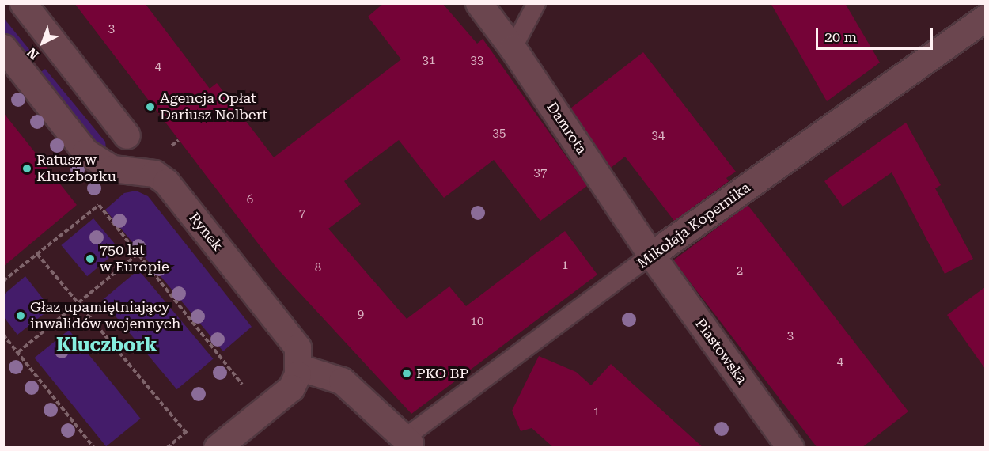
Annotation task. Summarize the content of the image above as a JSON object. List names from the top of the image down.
{
  "streets": {
    "street": [
      "Damrota",
      "Mikołaja Kopernika",
      "Rynek",
      "Piastowska"
    ]
  },
  "crossings": [
    ["Damrota", "Mikołaja Kopernika"],
    ["Damrota", "Piastowska"],
    ["Mikołaja Kopernika", "Piastowska"]
  ],
  "districts": ["Kluczbork"],
  "places": [
    "Agencja Opłat Dariusz Nolbert",
    "Ratusz w Kluczborku",
    "750 lat w Europie",
    "Głaz upamiętniający inwalidów wojennych",
    "PKO BP"
  ],
  "house_numbers": [
    "3",
    "31",
    "33",
    "4",
    "35",
    "34",
    "37",
    "6",
    "7",
    "1",
    "8",
    "2",
    "9",
    "10",
    "3",
    "4",
    "1"
  ],
  "scale_bar": "20 m",
  "north": "bottom left"
}
